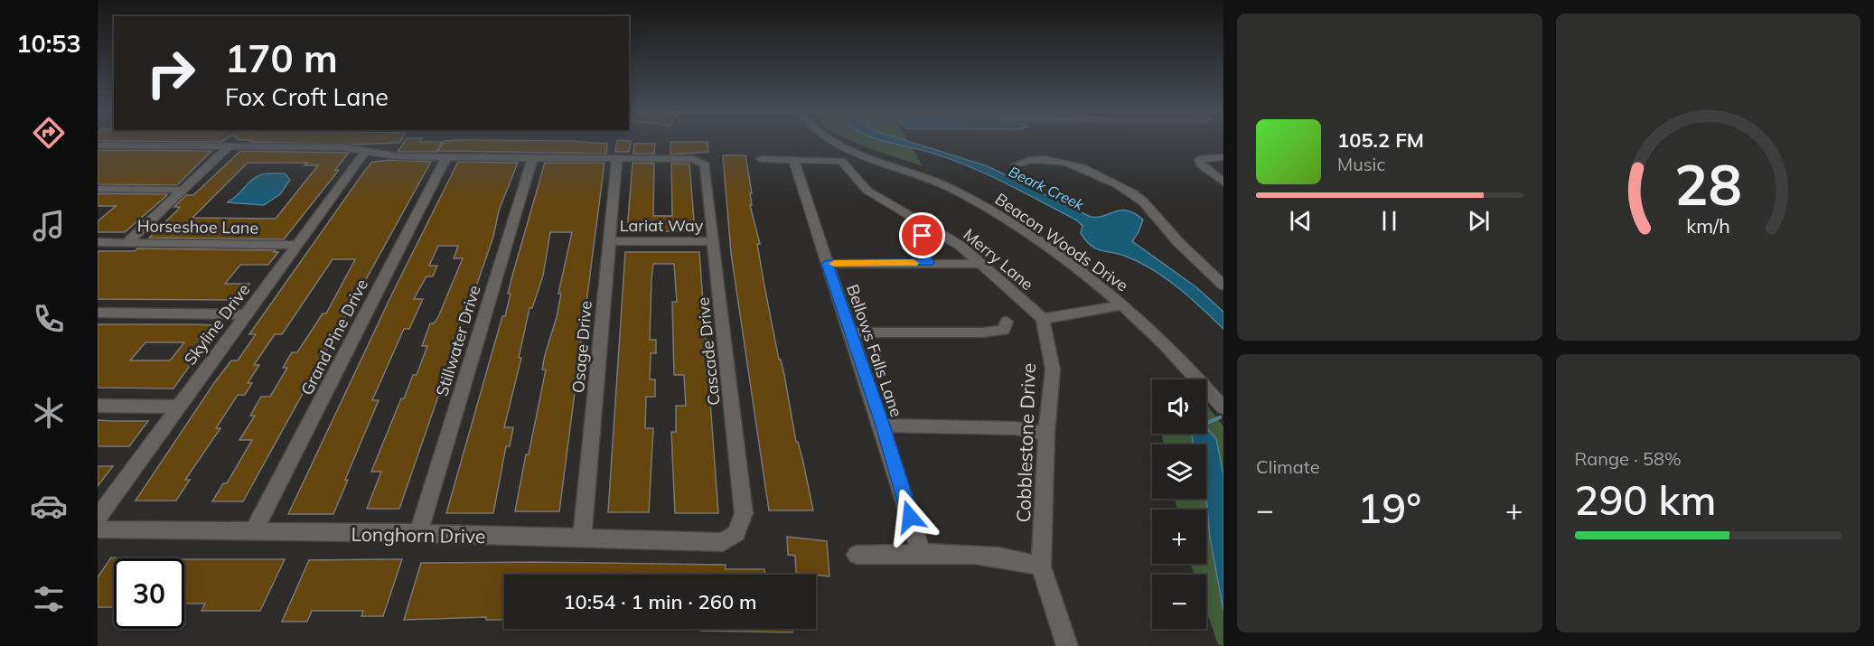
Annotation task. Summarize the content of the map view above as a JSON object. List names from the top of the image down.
{
  "streets": {
    "street": [
      "Lariat Way",
      "Horseshoe Lane",
      "Beacon Woods Drive",
      "Merry Lane",
      "Skyline Drive",
      "Grand Pine Drive",
      "Stillwater Drive",
      "Osage Drive",
      "Bellows Falls Lane",
      "Cascade Drive",
      "Cobblestone Drive",
      "Longhorn Drive"
    ]
  },
  "crossings": [
    ["Lariat Way", "Osage Drive"],
    ["Lariat Way", "Cascade Drive"],
    ["Horseshoe Lane", "Skyline Drive"],
    ["Merry Lane", "Bellows Falls Lane"],
    ["Merry Lane", "Cobblestone Drive"],
    ["Grand Pine Drive", "Longhorn Drive"],
    ["Stillwater Drive", "Longhorn Drive"],
    ["Osage Drive", "Cascade Drive"],
    ["Osage Drive", "Longhorn Drive"],
    ["Cascade Drive", "Longhorn Drive"]
  ],
  "water": ["Beark Creek"],
  "page": {
    "tabs": "10:53",
    "turn": ["170 m", "Fox Croft Lane"],
    "song": ["105.2 FM", "Music"],
    "tile": [
      "Climate",
      ["Range · 58%", "290 km"]
    ],
    "map_buttons": ["+", "−"],
    "heat": ["−", "19°", "+"],
    "limit": "30",
    "trip": "10:54 · 1 min · 260 m",
    "gauge": ["28", "km/h"]
  }
}
